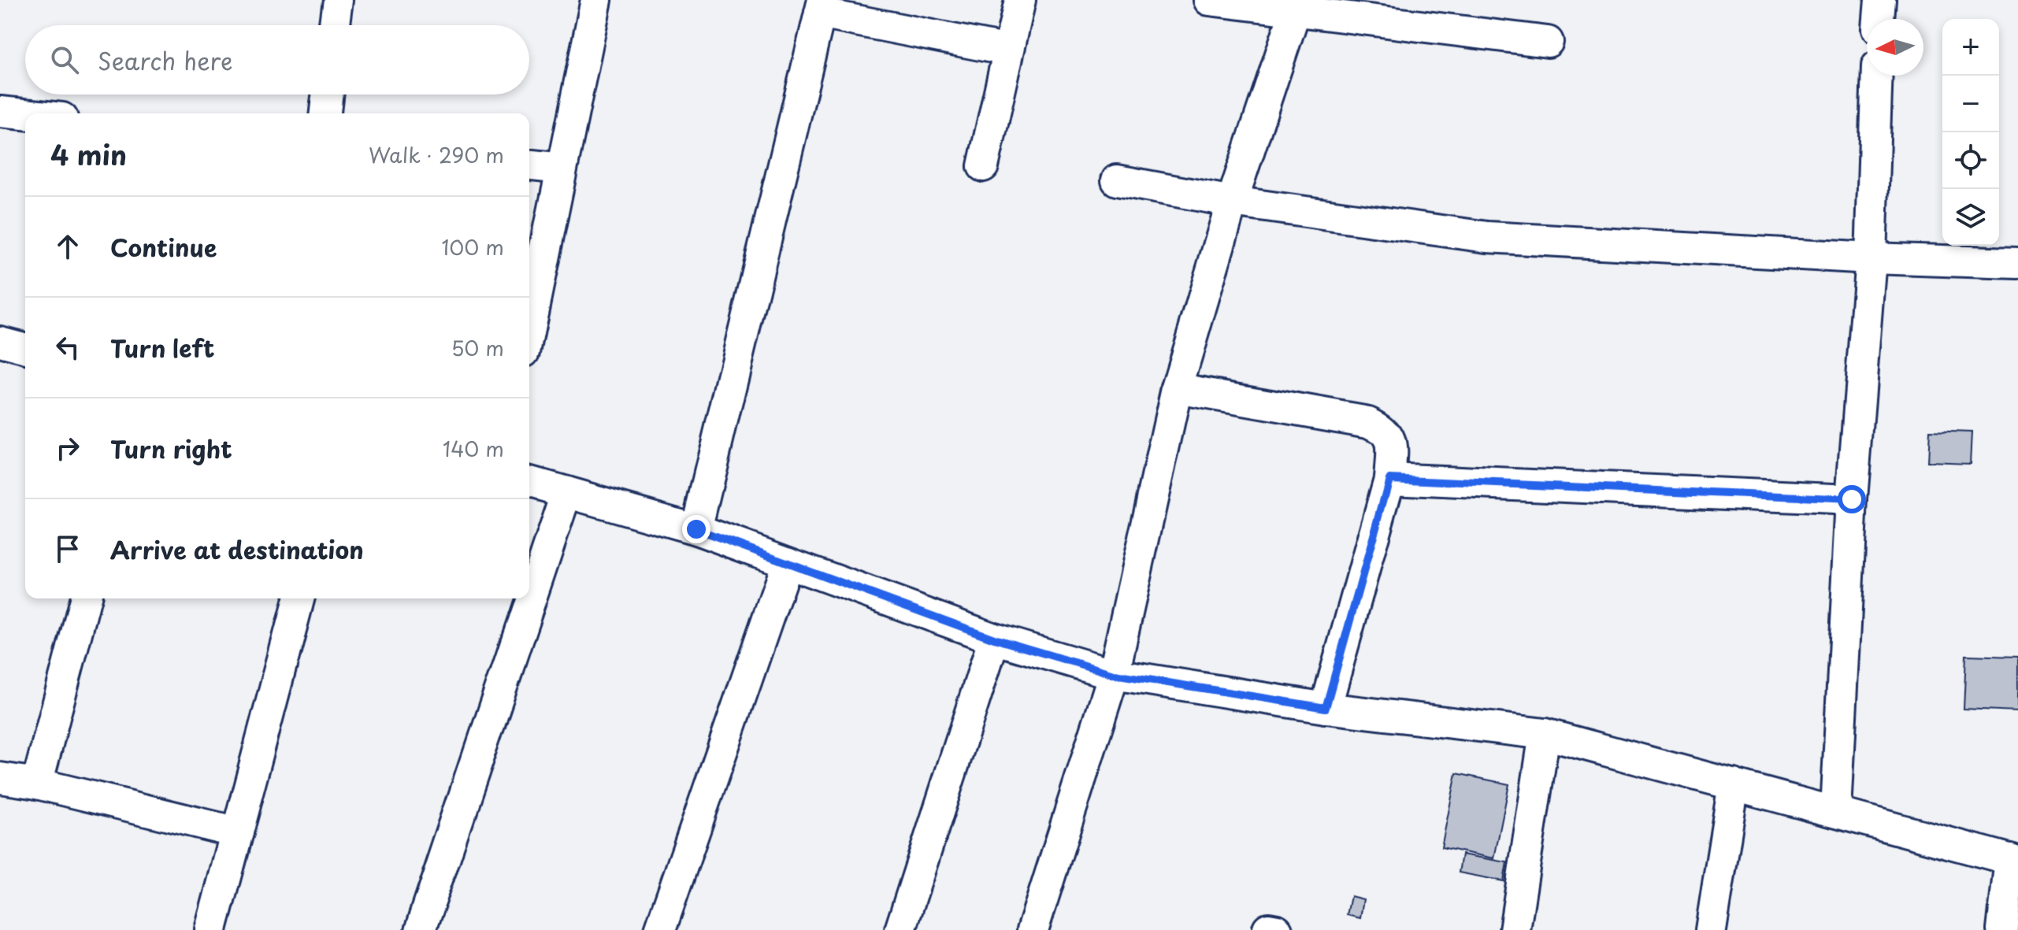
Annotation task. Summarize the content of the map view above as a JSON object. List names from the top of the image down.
{
  "north": "left",
  "page": {
    "map_buttons": ["+", "−"],
    "search": "Search here",
    "heading": ["4 min", "Walk · 290 m"],
    "list": [
      ["Continue", "100 m"],
      ["Turn left", "50 m"],
      ["Turn right", "140 m"],
      "Arrive at destination"
    ]
  }
}
